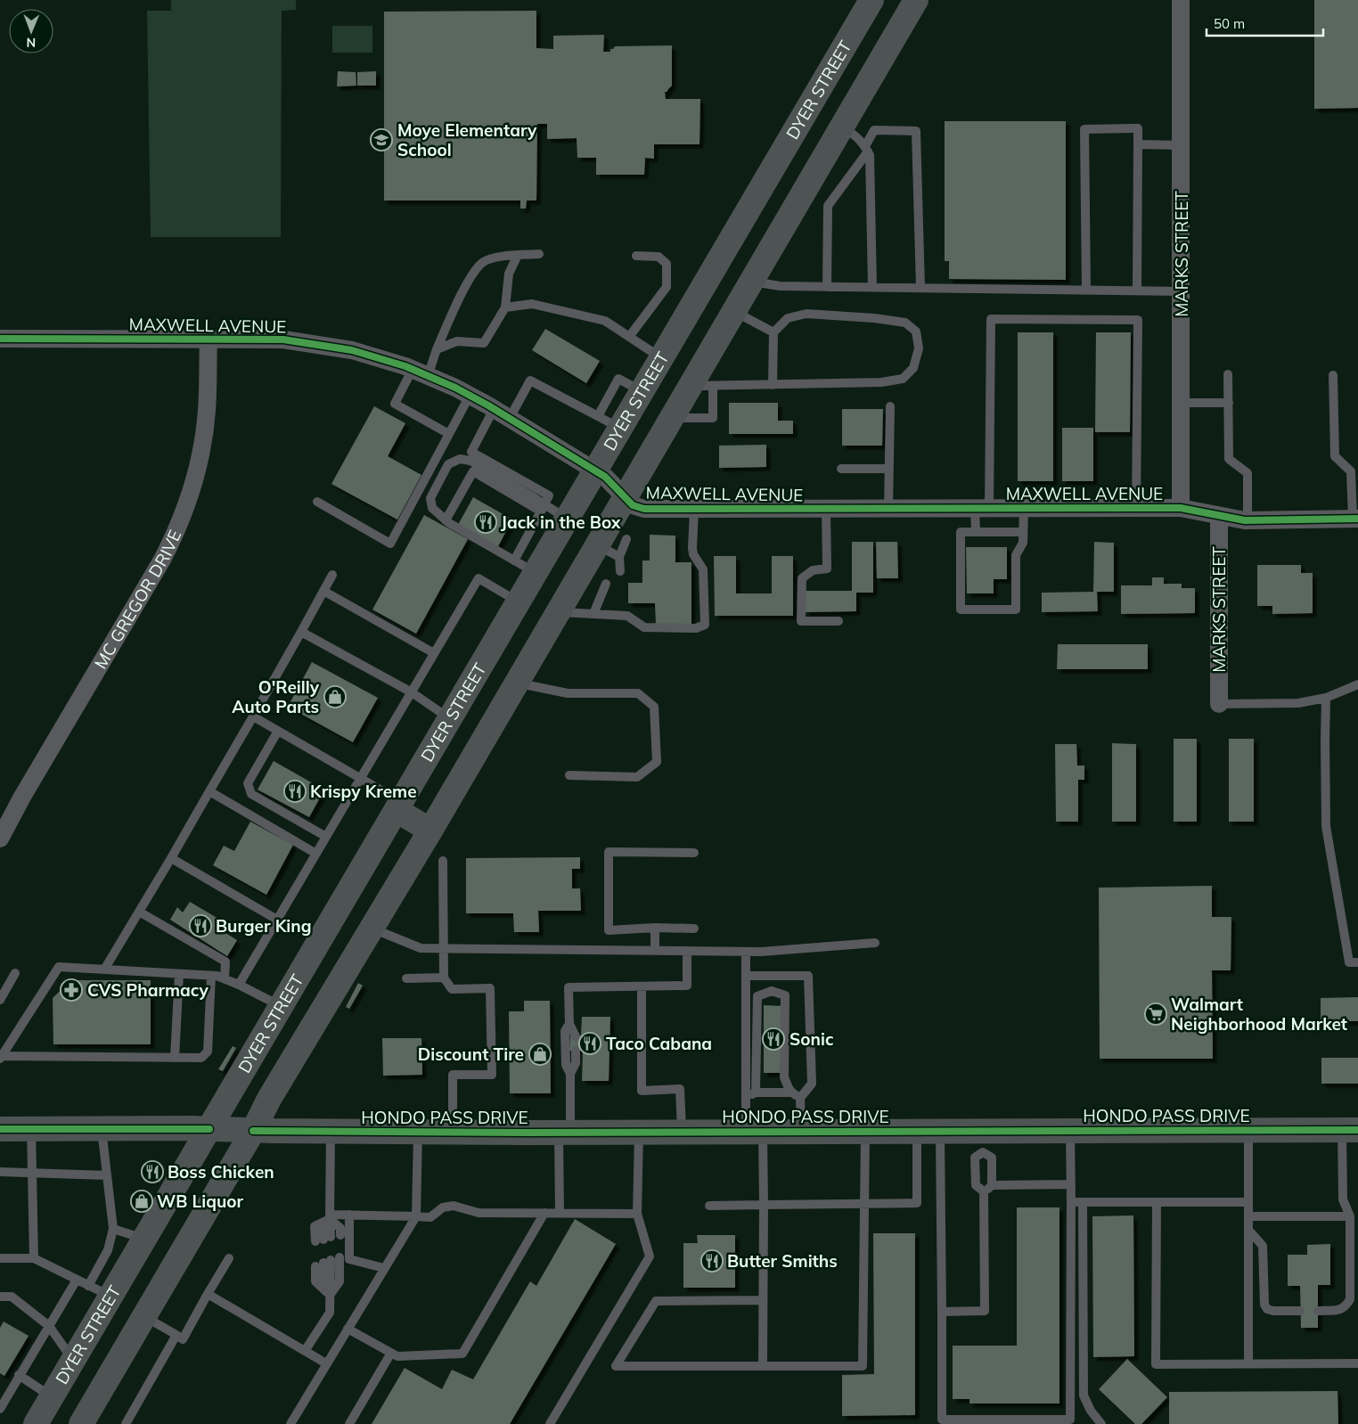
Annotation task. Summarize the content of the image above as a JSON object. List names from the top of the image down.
{
  "streets": {
    "main road": ["DYER STREET", "HONDO PASS DRIVE"],
    "street": ["MARKS STREET", "MAXWELL AVENUE", "MC GREGOR DRIVE"]
  },
  "crossings": [
    ["DYER STREET", "MAXWELL AVENUE"],
    ["DYER STREET", "HONDO PASS DRIVE"],
    ["MARKS STREET", "MAXWELL AVENUE"],
    ["MAXWELL AVENUE", "MC GREGOR DRIVE"]
  ],
  "places": {
    "school or university": ["Moye Elementary School"],
    "restaurant": [
      "Jack in the Box",
      "Krispy Kreme",
      "Burger King",
      "Sonic",
      "Taco Cabana",
      "Boss Chicken",
      "Butter Smiths"
    ],
    "shop": ["O'Reilly Auto Parts", "Discount Tire", "WB Liquor"],
    "pharmacy": ["CVS Pharmacy"],
    "supermarket": ["Walmart Neighborhood Market"]
  },
  "scale_bar": "50 m",
  "north": "bottom"
}
